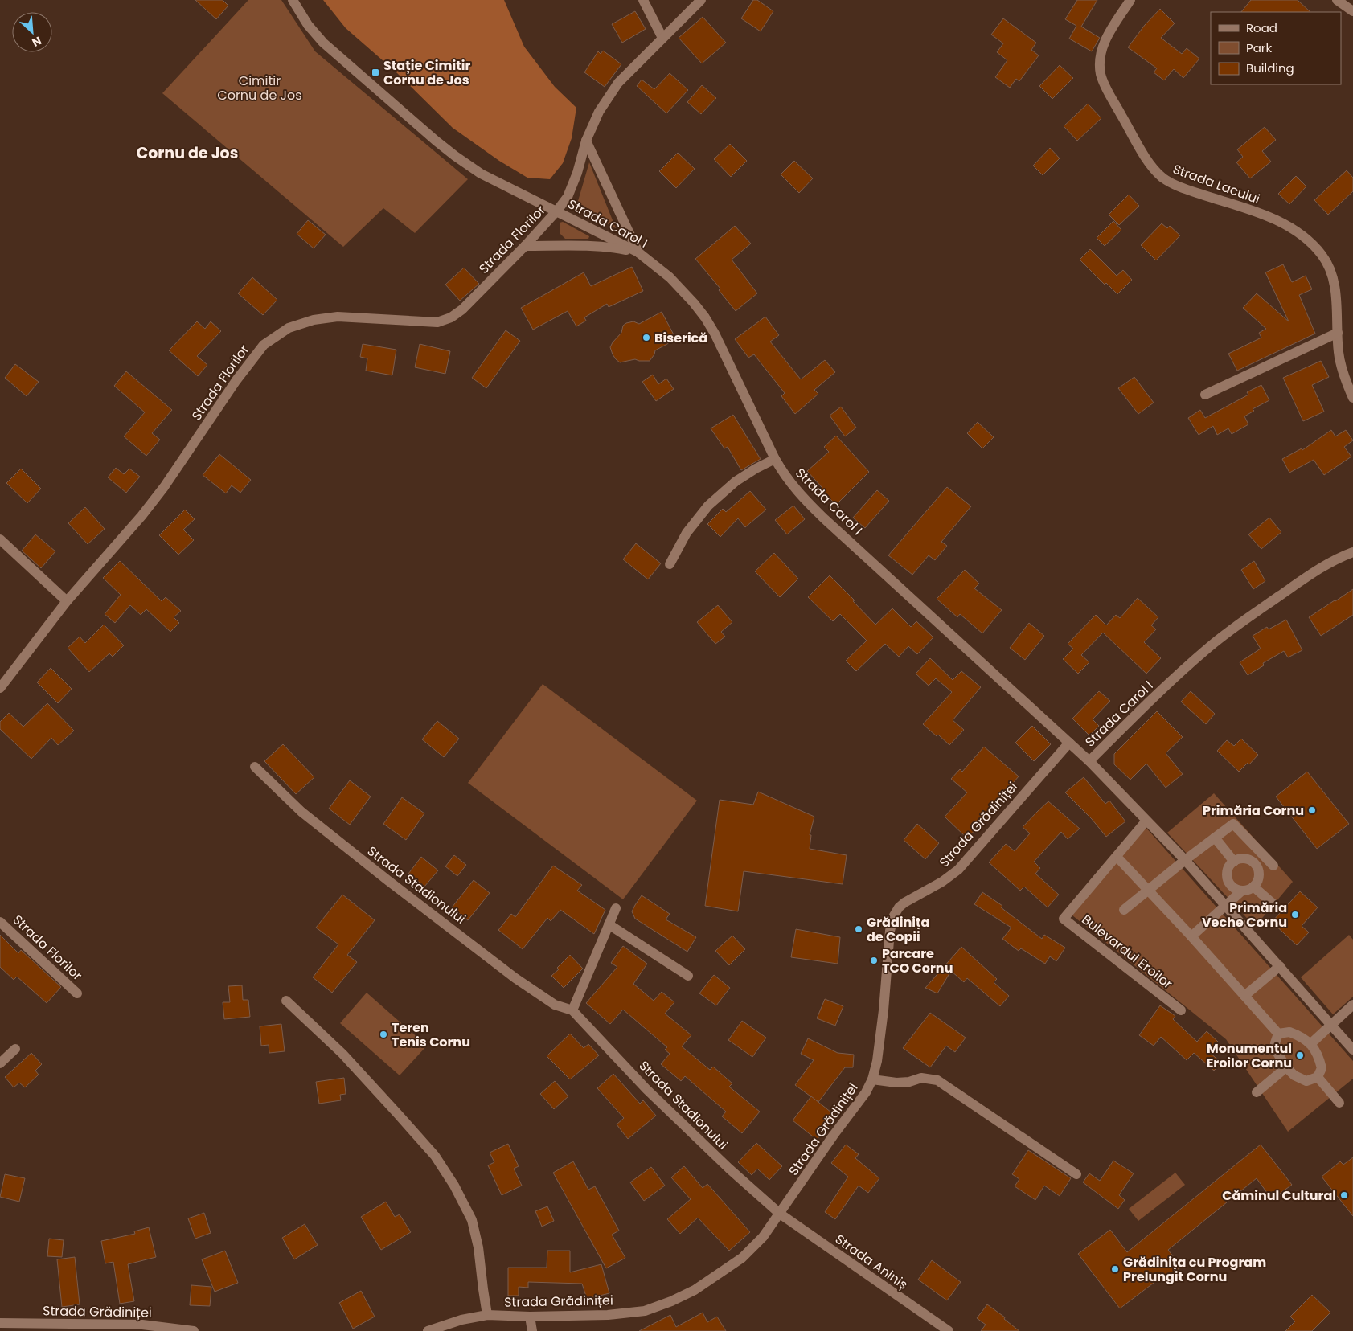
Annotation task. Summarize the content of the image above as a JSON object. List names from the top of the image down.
{
  "streets": {
    "street": [
      "Strada Lacului",
      "Strada Carol I",
      "Strada Florilor",
      "Strada Grădiniței",
      "Strada Stadionului",
      "Bulevardul Eroilor",
      "Strada Aniniș"
    ]
  },
  "crossings": [
    ["Strada Carol I", "Strada Florilor"],
    ["Strada Carol I", "Strada Grădiniței"],
    ["Strada Grădiniței", "Strada Stadionului"],
    ["Strada Grădiniței", "Strada Aniniș"],
    ["Strada Stadionului", "Strada Aniniș"]
  ],
  "districts": ["Cornu de Jos"],
  "parks": ["Cimitir Cornu de Jos"],
  "places": {
    "transit": ["Stație Cimitir Cornu de Jos"],
    "other": [
      "Biserică",
      "Primăria Cornu",
      "Primăria Veche Cornu",
      "Grădinița de Copii",
      "Parcare TCO Cornu",
      "Teren Tenis Cornu",
      "Monumentul Eroilor Cornu",
      "Căminul Cultural",
      "Grădinița cu Program Prelungit Cornu"
    ]
  },
  "legend": ["Road", "Park", "Building"],
  "north": "bottom right"
}
